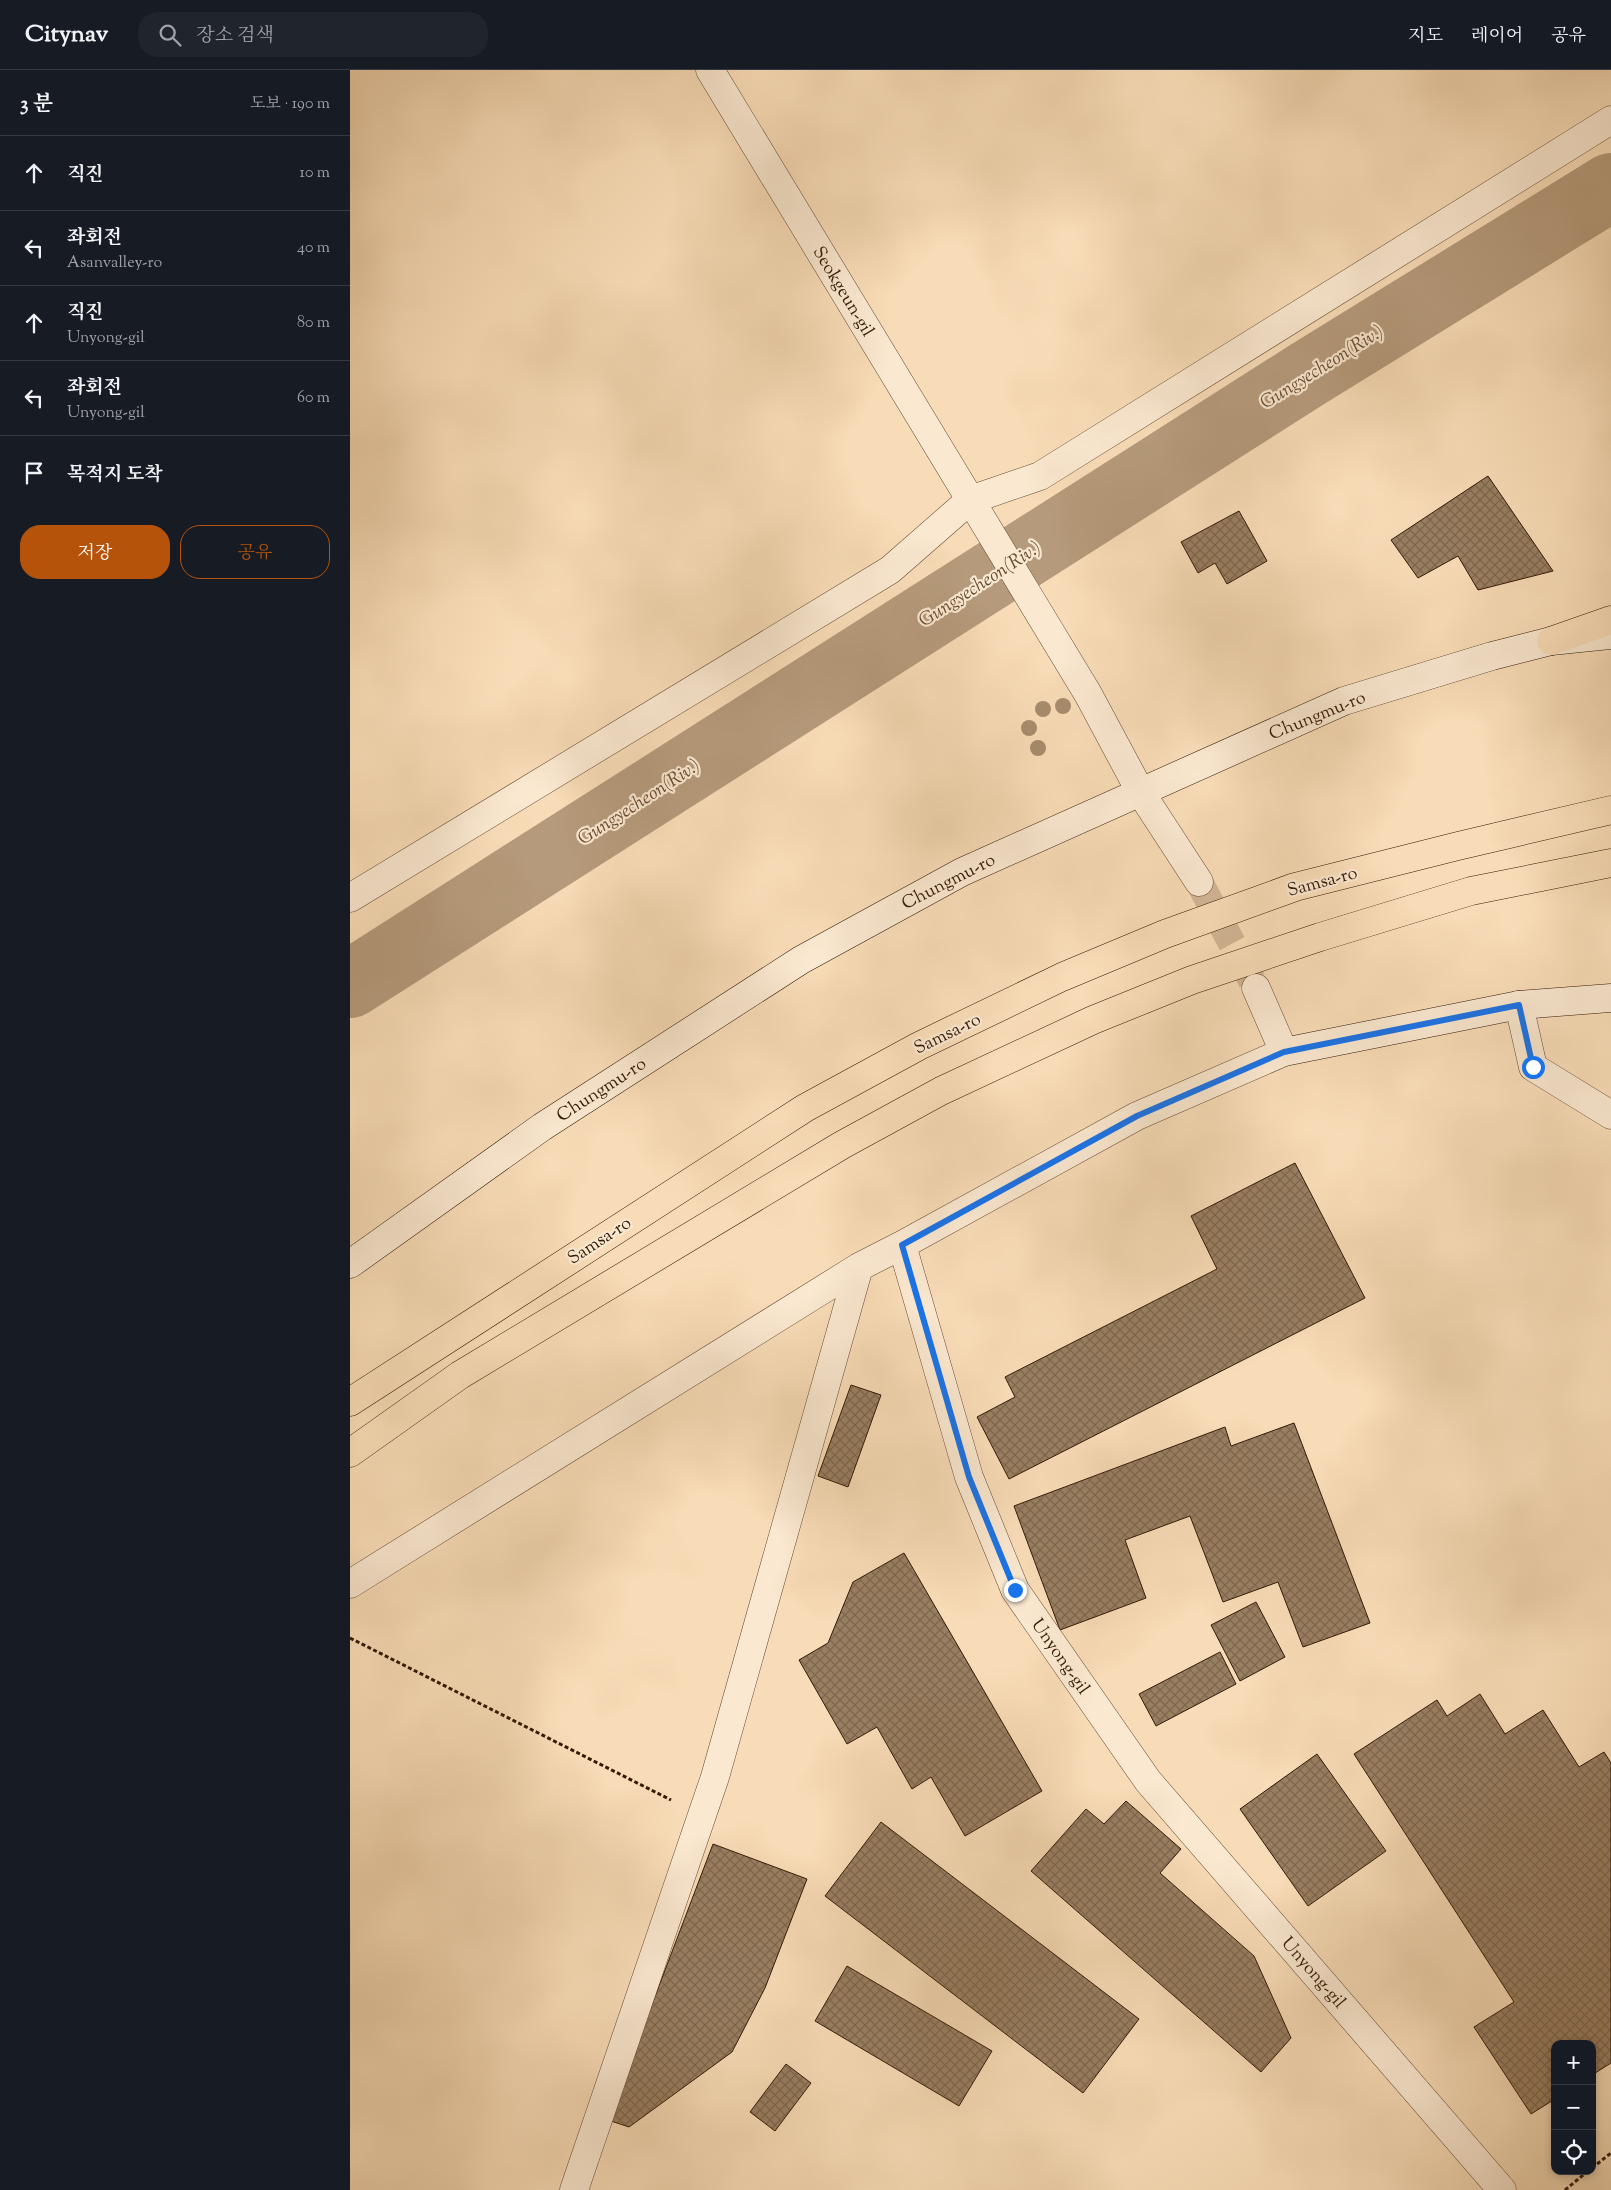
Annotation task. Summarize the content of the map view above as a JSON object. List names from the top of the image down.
{
  "streets": {
    "main road": ["Samsa-ro"],
    "street": ["Seokgeun-gil", "Chungmu-ro", "Unyong-gil"]
  },
  "crossings": [
    ["Seokgeun-gil", "Chungmu-ro"]
  ],
  "water": ["Gungyecheon(Riv.)"],
  "page": {
    "header": "Citynav",
    "search": "장소 검색",
    "nav": ["지도", "레이어", "공유"],
    "heading": ["3 분", "도보 · 190 m"],
    "list": [
      ["직진", "10 m"],
      ["좌회전", "Asanvalley-ro", "40 m"],
      ["직진", "Unyong-gil", "80 m"],
      ["좌회전", "Unyong-gil", "60 m"],
      "목적지 도착"
    ],
    "buttons": ["저장", "공유"],
    "map_buttons": ["+", "−"]
  }
}
